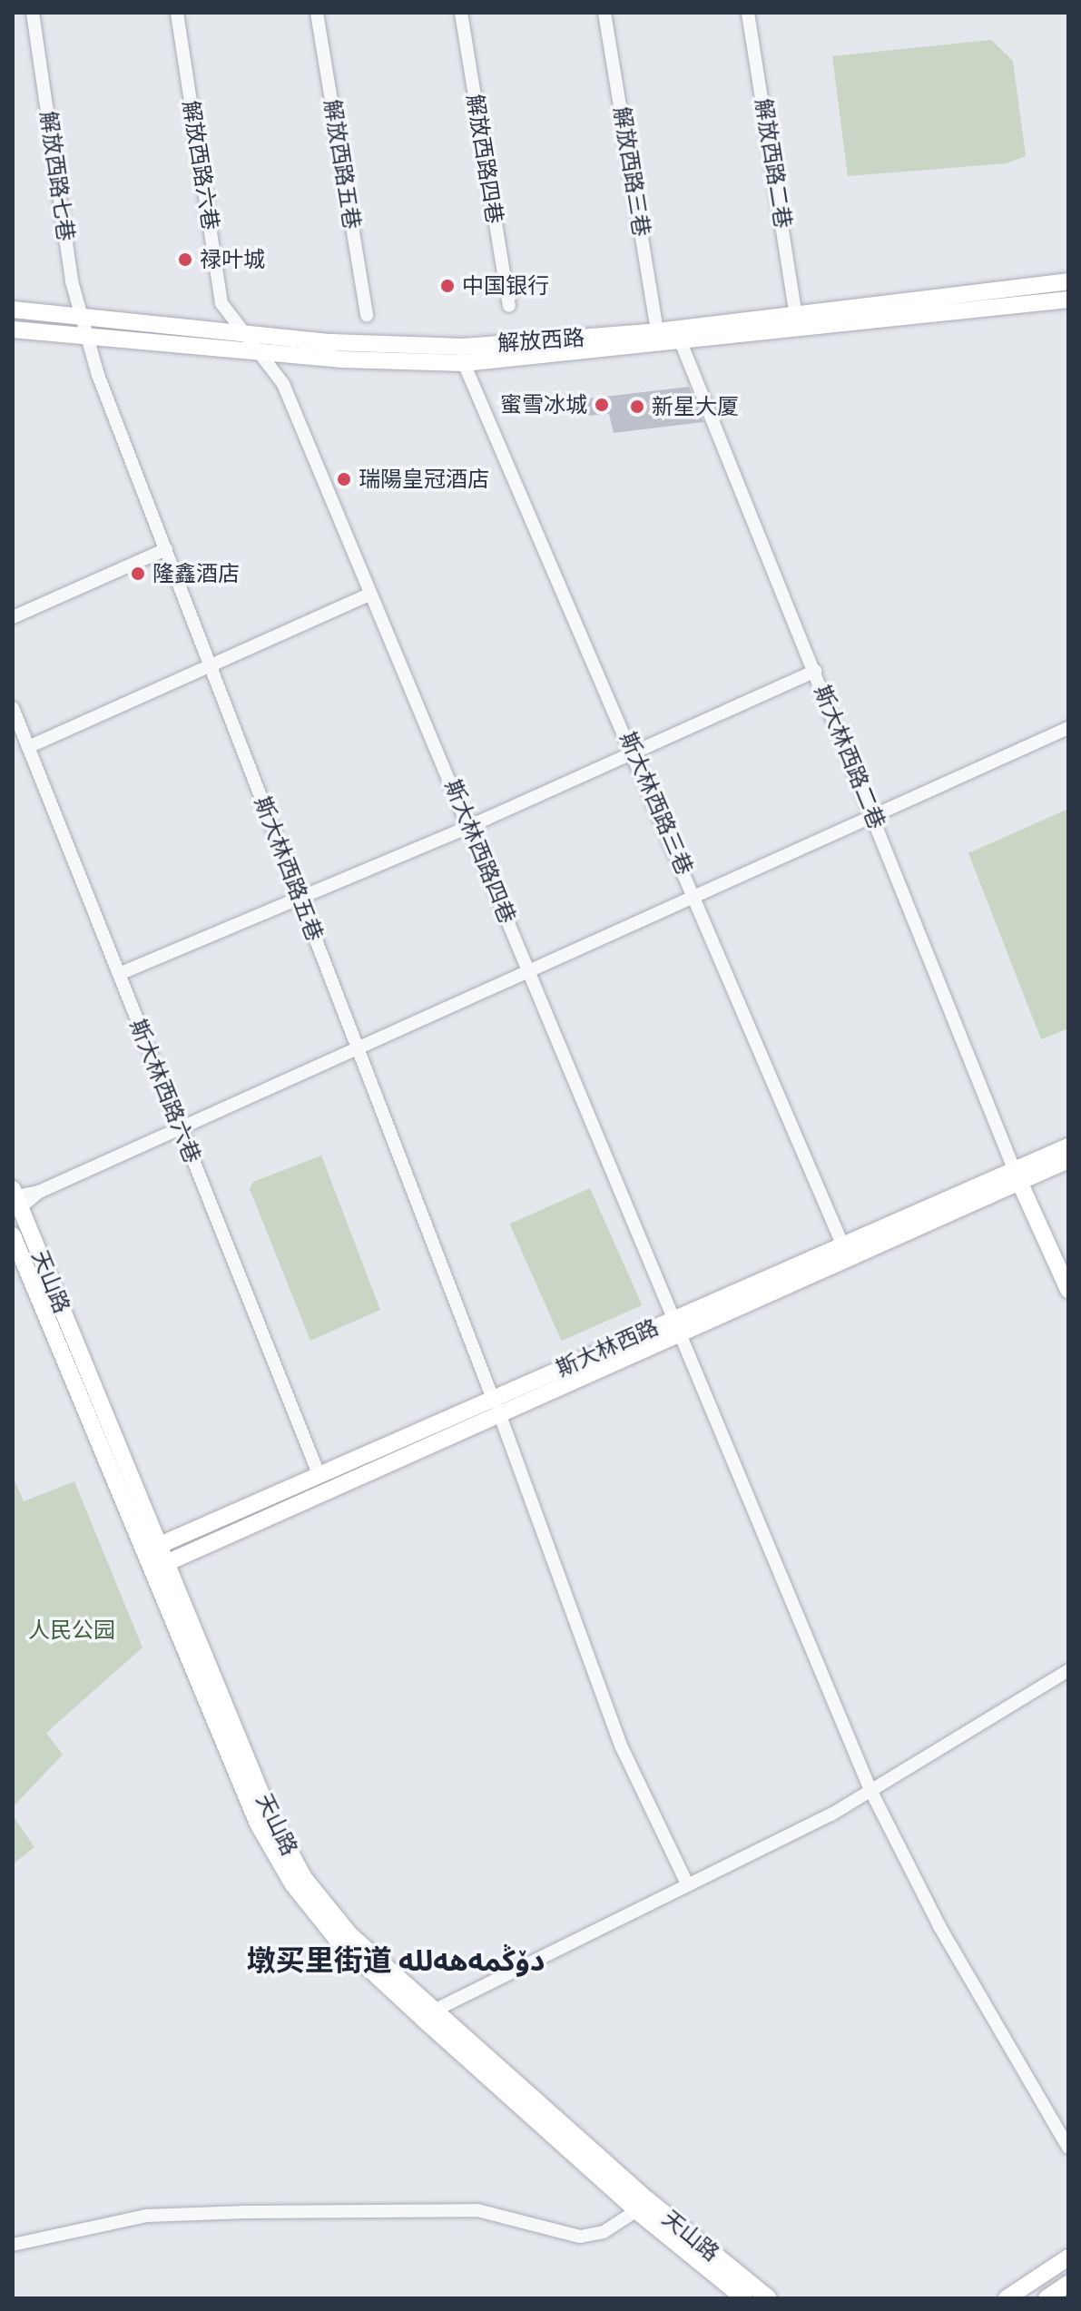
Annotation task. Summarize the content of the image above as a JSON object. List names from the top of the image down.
{
  "streets": {
    "main road": ["解放西路", "天山路", "斯大林西路"],
    "street": [
      "解放西路四巷",
      "解放西路二巷",
      "解放西路五巷",
      "解放西路六巷",
      "解放西路三巷",
      "解放西路七巷",
      "斯大林西路二巷",
      "斯大林西路三巷",
      "斯大林西路四巷",
      "斯大林西路五巷",
      "斯大林西路六巷"
    ]
  },
  "crossings": [
    ["解放西路二巷", "解放西路"],
    ["解放西路六巷", "解放西路"],
    ["解放西路六巷", "斯大林西路四巷"],
    ["解放西路三巷", "解放西路"],
    ["解放西路七巷", "解放西路"],
    ["解放西路七巷", "斯大林西路五巷"],
    ["解放西路", "斯大林西路二巷"],
    ["解放西路", "斯大林西路三巷"],
    ["解放西路", "斯大林西路五巷"],
    ["斯大林西路二巷", "斯大林西路"],
    ["斯大林西路三巷", "斯大林西路"],
    ["斯大林西路四巷", "斯大林西路"],
    ["斯大林西路五巷", "斯大林西路"],
    ["斯大林西路六巷", "斯大林西路"],
    ["天山路", "斯大林西路"]
  ],
  "districts": ["墩买里街道 دۆڭمەھەللە"],
  "parks": ["人民公园"],
  "places": [
    "禄叶城",
    "中国银行",
    "蜜雪冰城",
    "新星大厦",
    "瑞陽皇冠酒店",
    "隆鑫酒店"
  ]
}
